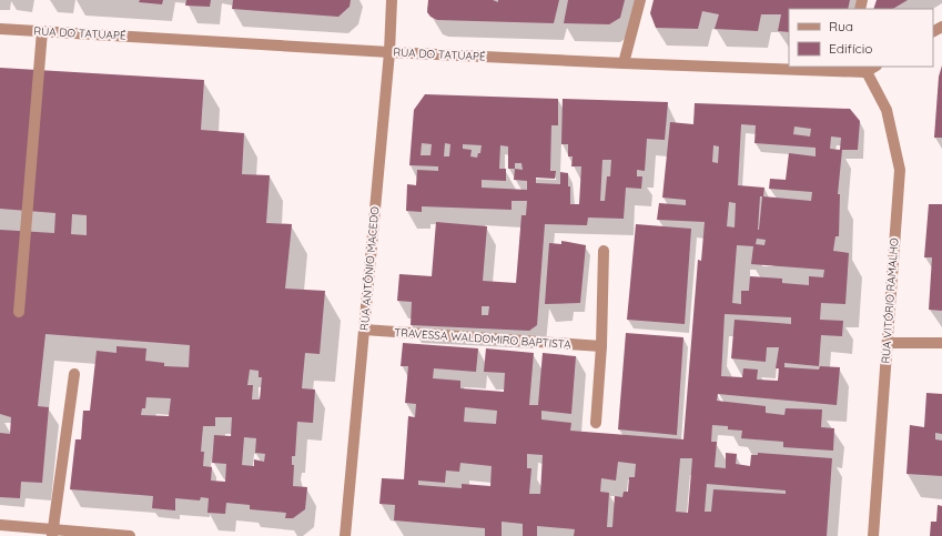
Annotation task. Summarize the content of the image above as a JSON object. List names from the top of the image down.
{
  "streets": {
    "street": [
      "RUA DO TATUAPÉ",
      "RUA ANTÔNIO MACEDO",
      "RUA VITÓRIO RAMALHO",
      "TRAVESSA WALDOMIRO BAPTISTA"
    ]
  },
  "crossings": [
    ["RUA DO TATUAPÉ", "RUA ANTÔNIO MACEDO"],
    ["RUA DO TATUAPÉ", "RUA VITÓRIO RAMALHO"],
    ["RUA ANTÔNIO MACEDO", "TRAVESSA WALDOMIRO BAPTISTA"]
  ],
  "legend": ["Rua", "Edifício"]
}
